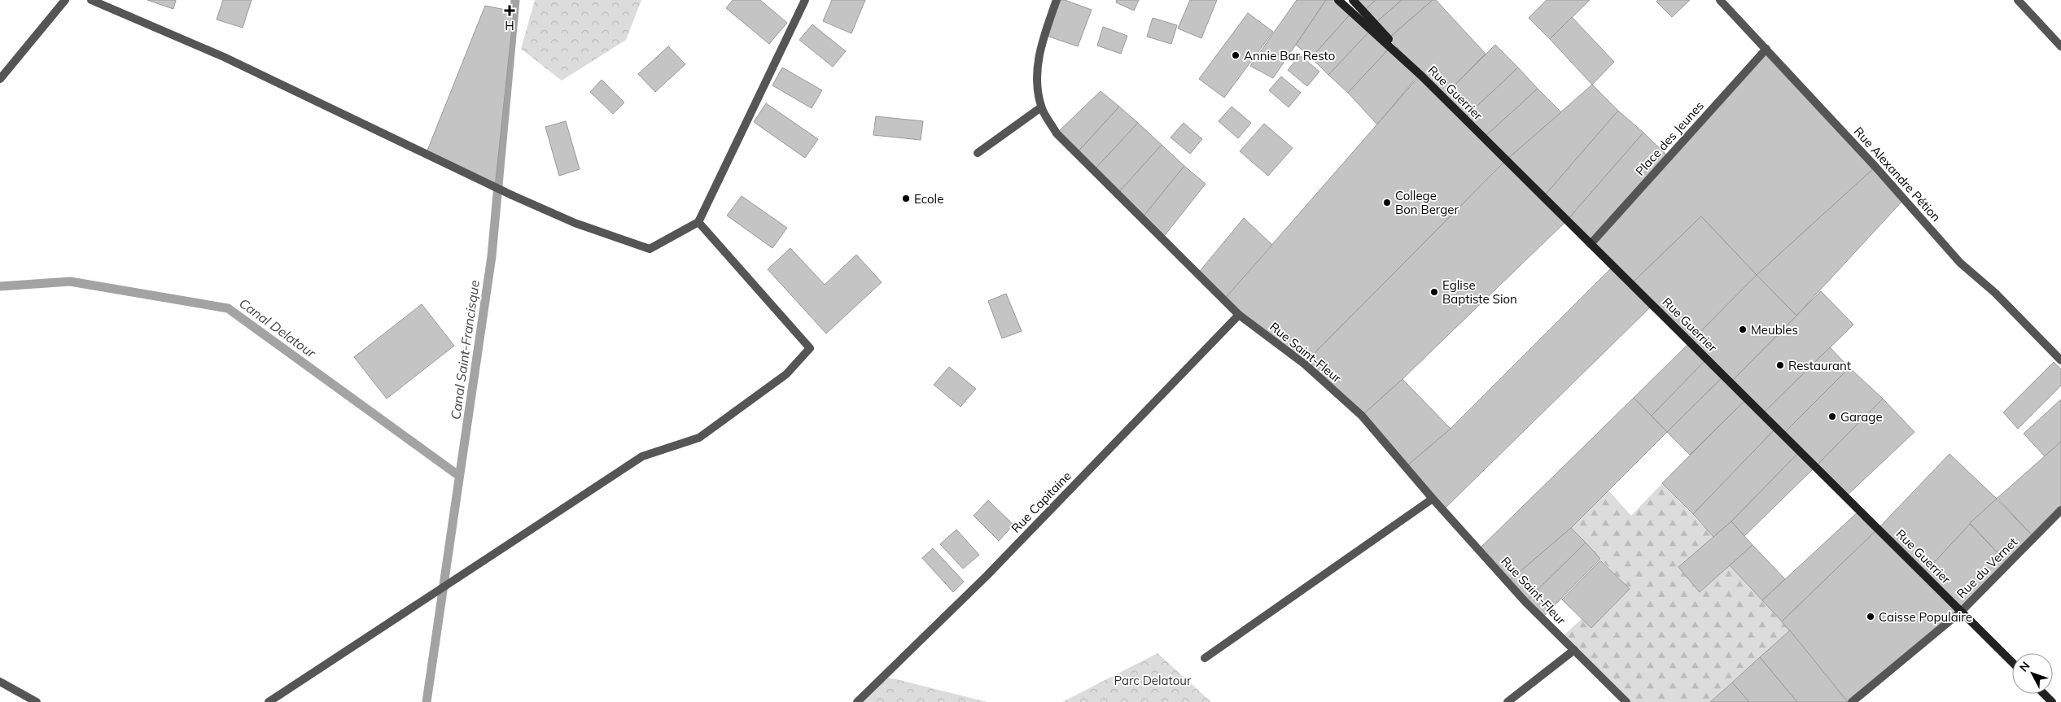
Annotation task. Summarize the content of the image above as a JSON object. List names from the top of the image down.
{
  "streets": {
    "main road": ["Rue Guerrier"],
    "street": [
      "Place des Jeunes",
      "Rue Alexandre Pétion",
      "Rue Saint-Fleur",
      "Rue Capitaine",
      "Rue du Vernet"
    ]
  },
  "crossings": [
    ["Rue Guerrier", "Place des Jeunes"],
    ["Rue Guerrier", "Rue du Vernet"],
    ["Place des Jeunes", "Rue Alexandre Pétion"],
    ["Rue Saint-Fleur", "Rue Capitaine"]
  ],
  "water": ["Canal Delatour", "Canal Saint-Francisque"],
  "parks": ["Parc Delatour"],
  "places": {
    "health": ["H"],
    "other": [
      "Annie Bar Resto",
      "Ecole",
      "College Bon Berger",
      "Eglise Baptiste Sion",
      "Meubles",
      "Restaurant",
      "Garage",
      "Caisse Populaire"
    ]
  },
  "north": "top left"
}
